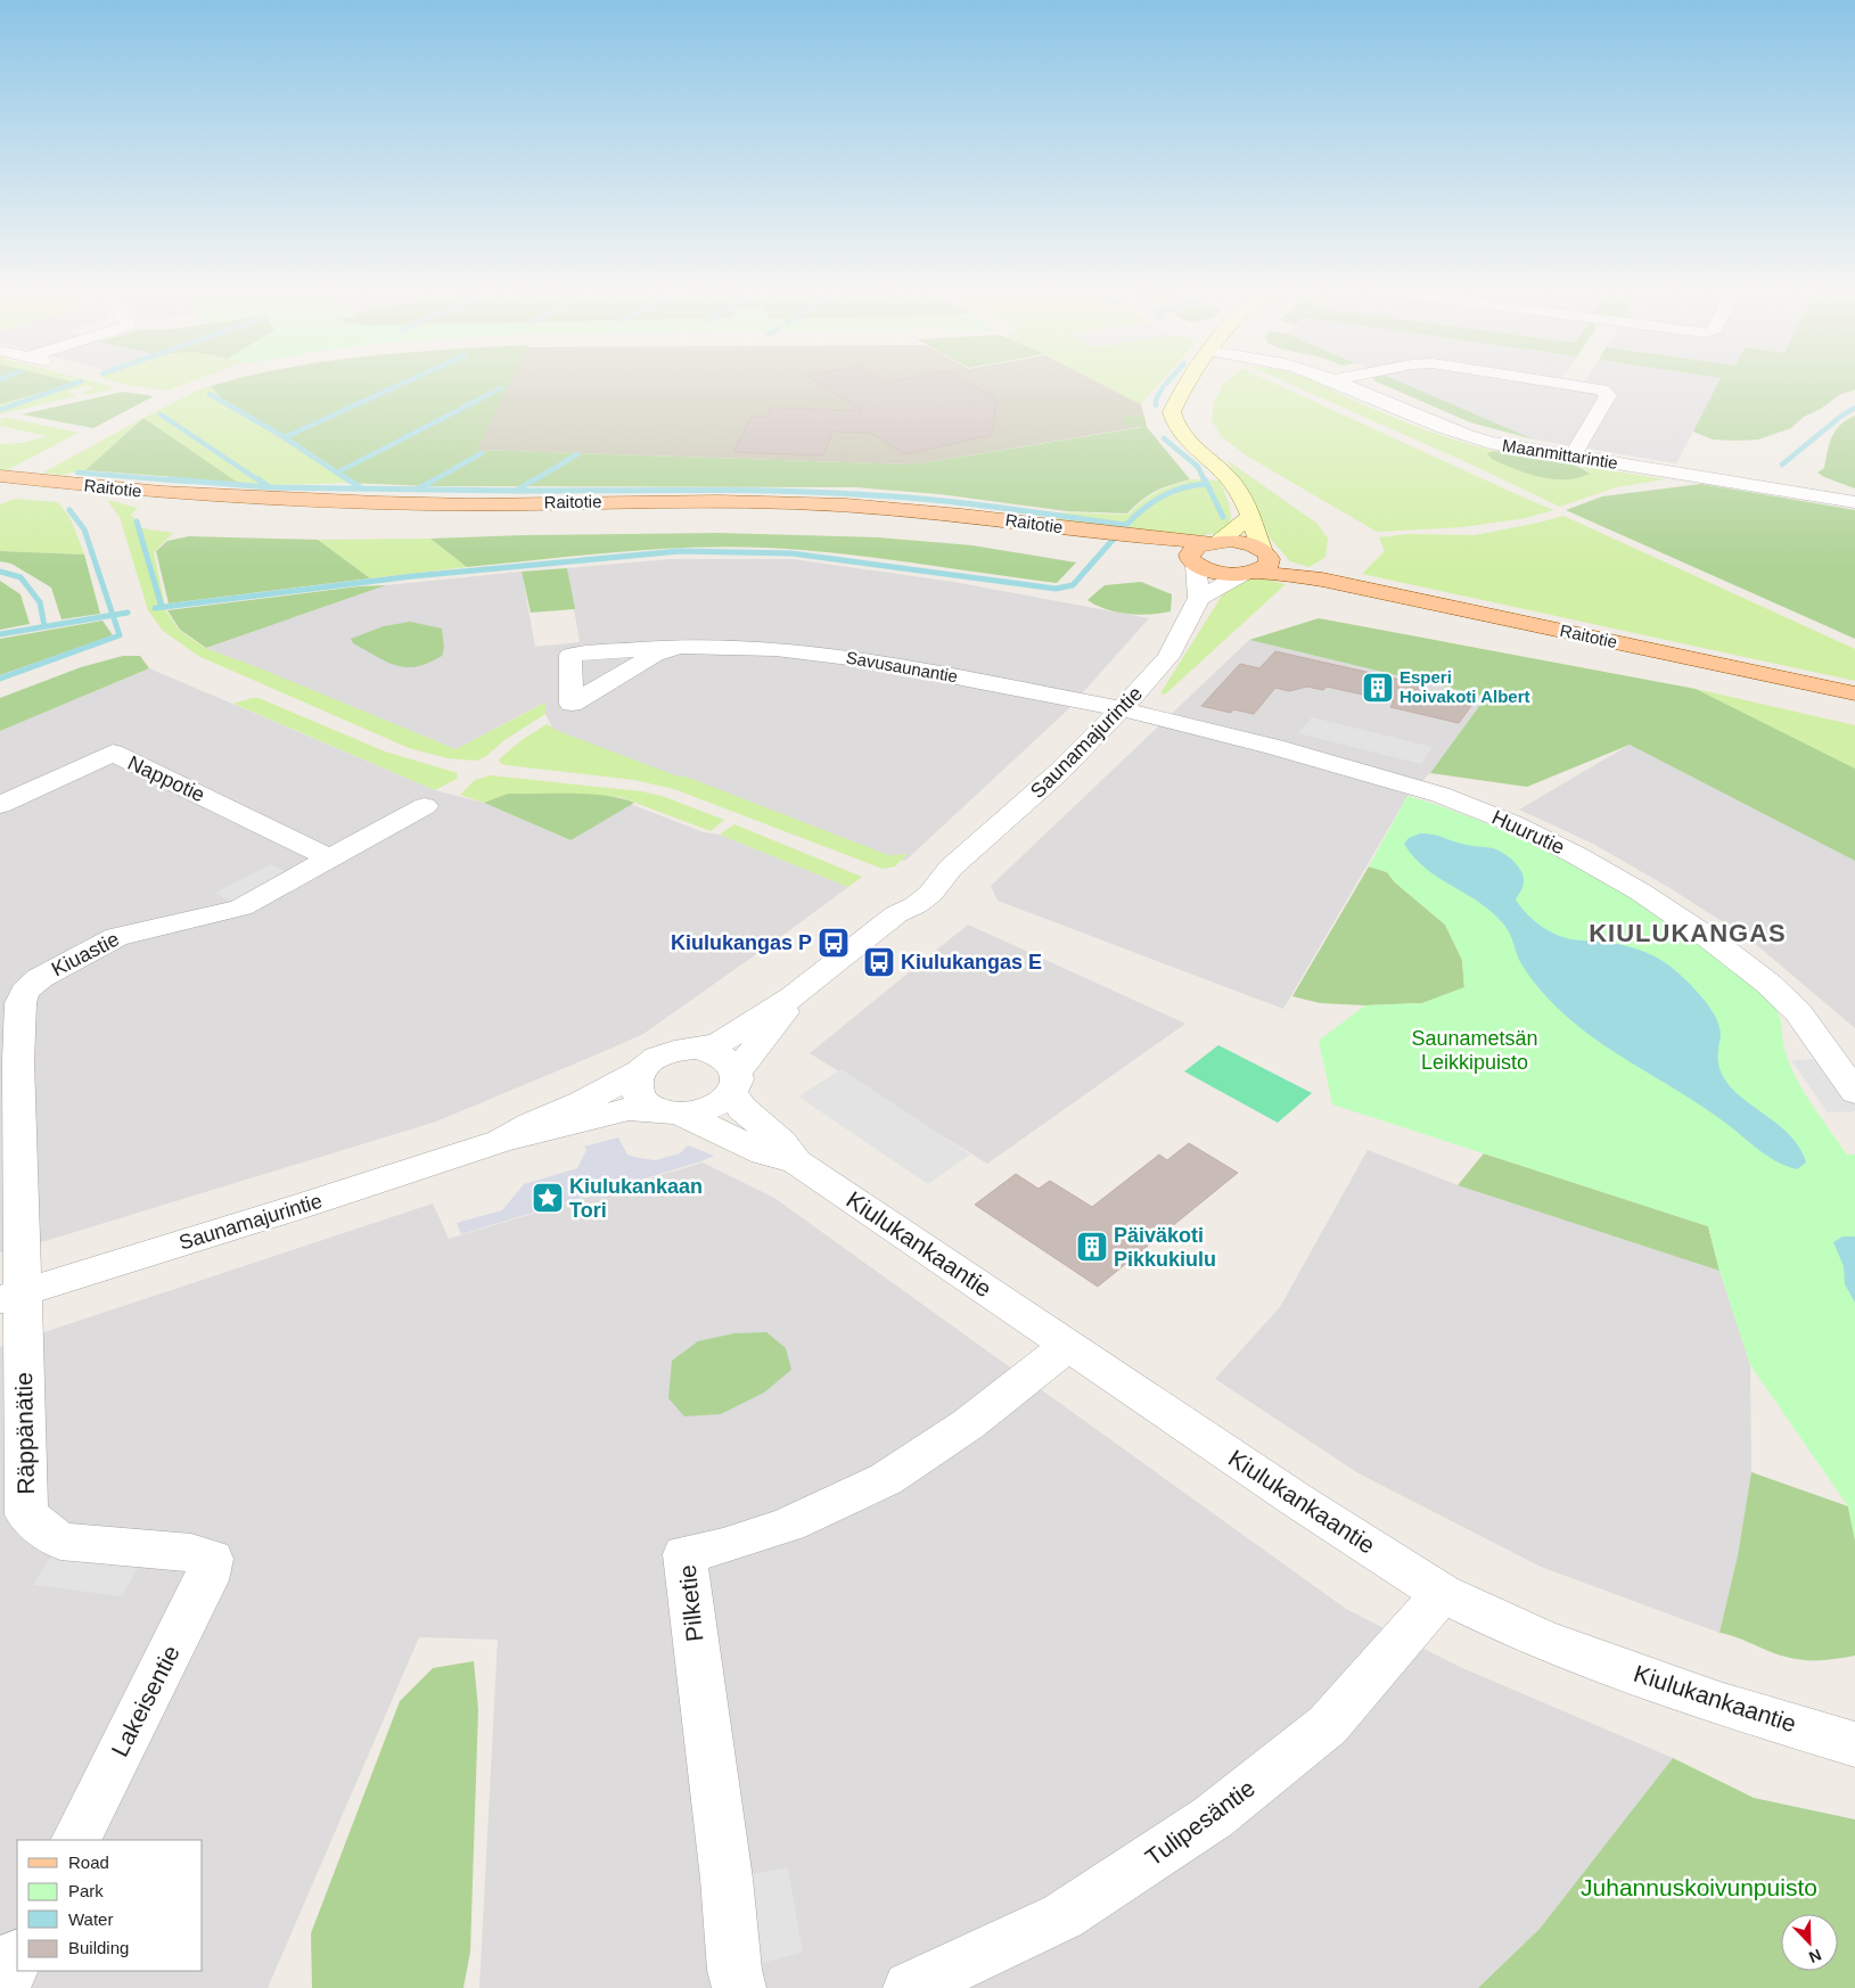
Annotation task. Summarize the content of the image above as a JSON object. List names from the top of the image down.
{
  "streets": {
    "main road": ["Raitotie"],
    "street": [
      "Maanmittarintie",
      "Savusaunantie",
      "Saunamajurintie",
      "Nappotie",
      "Huurutie",
      "Kiuastie",
      "Kiulukankaantie",
      "Räppänätie",
      "Pilketie",
      "Lakeisentie",
      "Tulipesäntie"
    ]
  },
  "crossings": [
    ["Savusaunantie", "Saunamajurintie"],
    ["Savusaunantie", "Huurutie"],
    ["Saunamajurintie", "Huurutie"],
    ["Saunamajurintie", "Kiuastie"],
    ["Saunamajurintie", "Kiulukankaantie"],
    ["Saunamajurintie", "Räppänätie"],
    ["Nappotie", "Kiuastie"],
    ["Kiuastie", "Räppänätie"],
    ["Kiulukankaantie", "Pilketie"],
    ["Kiulukankaantie", "Tulipesäntie"],
    ["Räppänätie", "Lakeisentie"]
  ],
  "districts": ["KIULUKANGAS"],
  "parks": ["Saunametsän Leikkipuisto", "Juhannuskoivunpuisto"],
  "places": {
    "building": ["Esperi Hoivakoti Albert", "Päiväkoti Pikkukiulu"],
    "bus stop": ["Kiulukangas P", "Kiulukangas E"],
    "place": ["Kiulukankaan Tori"]
  },
  "legend": [
    "Road",
    "Park",
    "Water",
    "Building"
  ],
  "north": "bottom right"
}
